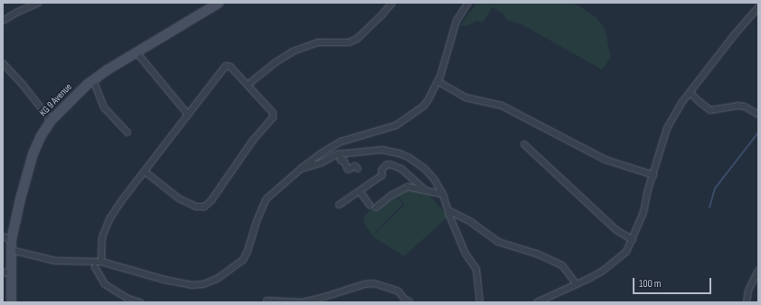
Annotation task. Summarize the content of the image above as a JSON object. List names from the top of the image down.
{
  "streets": {
    "main road": ["KG 9 Avenue"]
  },
  "scale_bar": "100 m"
}
